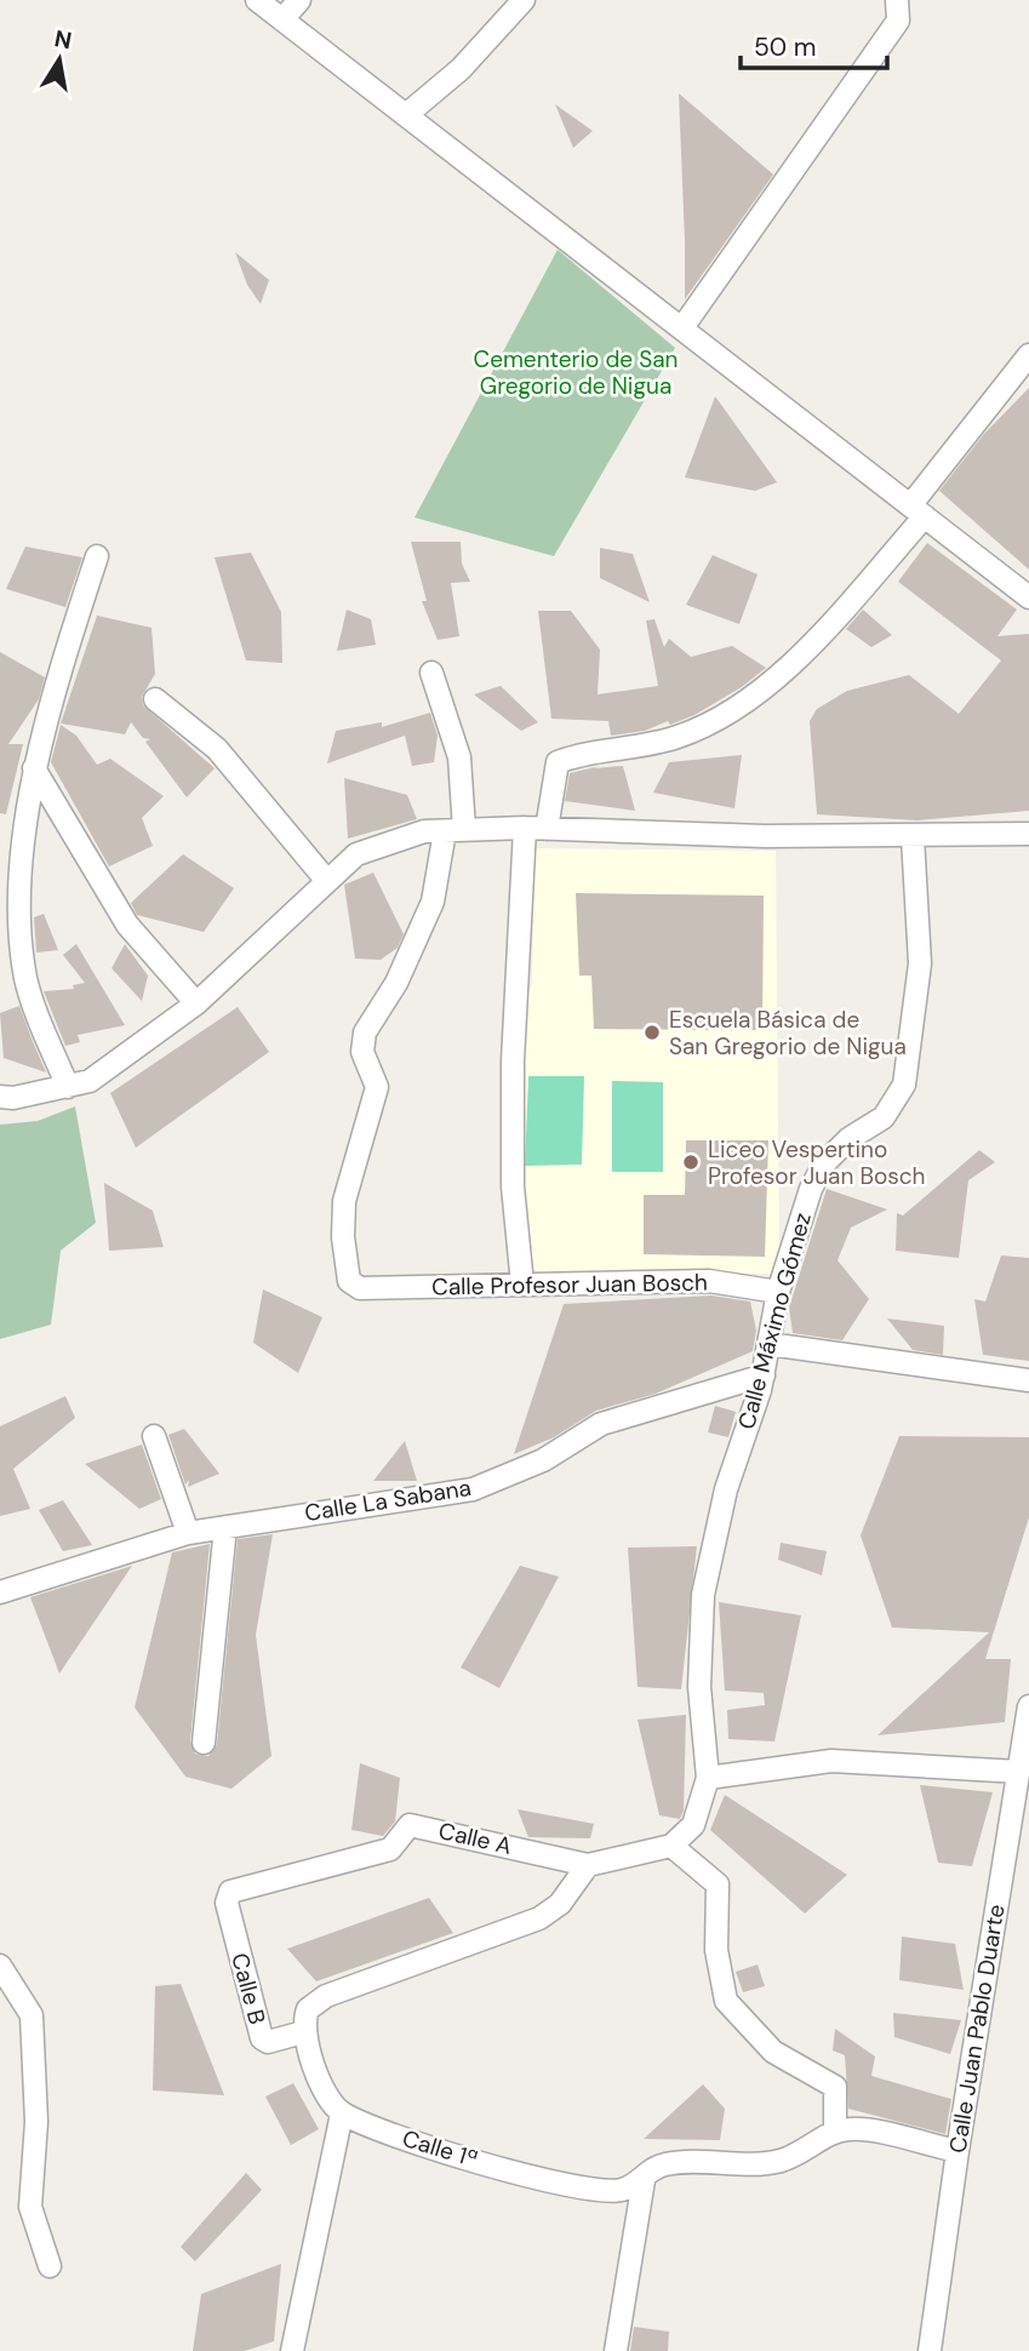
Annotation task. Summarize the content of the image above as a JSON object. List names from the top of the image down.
{
  "streets": {
    "street": [
      "Calle Profesor Juan Bosch",
      "Calle Máximo Gómez",
      "Calle La Sabana",
      "Calle A",
      "Calle B",
      "Calle Juan Pablo Duarte",
      "Calle 1ª"
    ]
  },
  "crossings": [
    ["Calle Profesor Juan Bosch", "Calle Máximo Gómez"],
    ["Calle Máximo Gómez", "Calle La Sabana"],
    ["Calle A", "Calle B"]
  ],
  "parks": ["Cementerio de San Gregorio de Nigua"],
  "places": ["Escuela Básica de San Gregorio de Nigua", "Liceo Vespertino Profesor Juan Bosch"],
  "scale_bar": "50 m",
  "north": "top"
}
